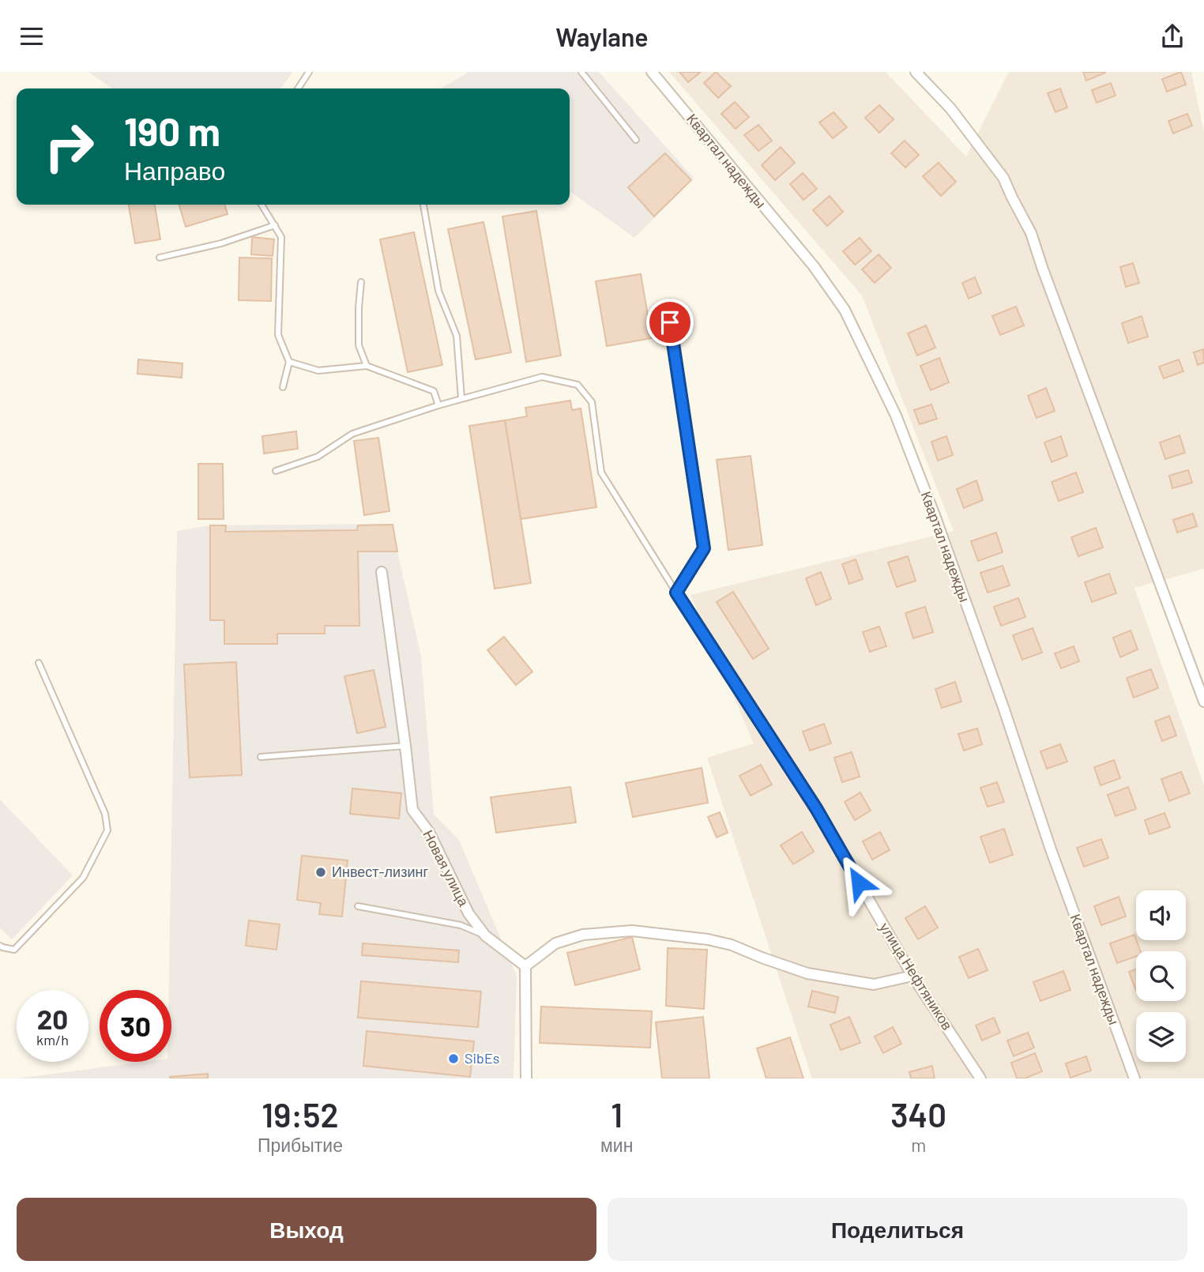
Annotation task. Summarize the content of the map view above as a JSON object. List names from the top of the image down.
{
  "streets": {
    "street": ["Квартал надежды", "Новая улица", "улица Нефтяников"]
  },
  "places": ["Инвест-лизинг", "SibEs"],
  "page": {
    "header": "Waylane",
    "turn": ["190 m", "Направо"],
    "speed": "20 km/h",
    "limit": "30",
    "eta": [
      "19:52",
      "Прибытие",
      "1",
      "мин",
      "340",
      "m"
    ],
    "buttons": ["Выход", "Поделиться"]
  }
}
